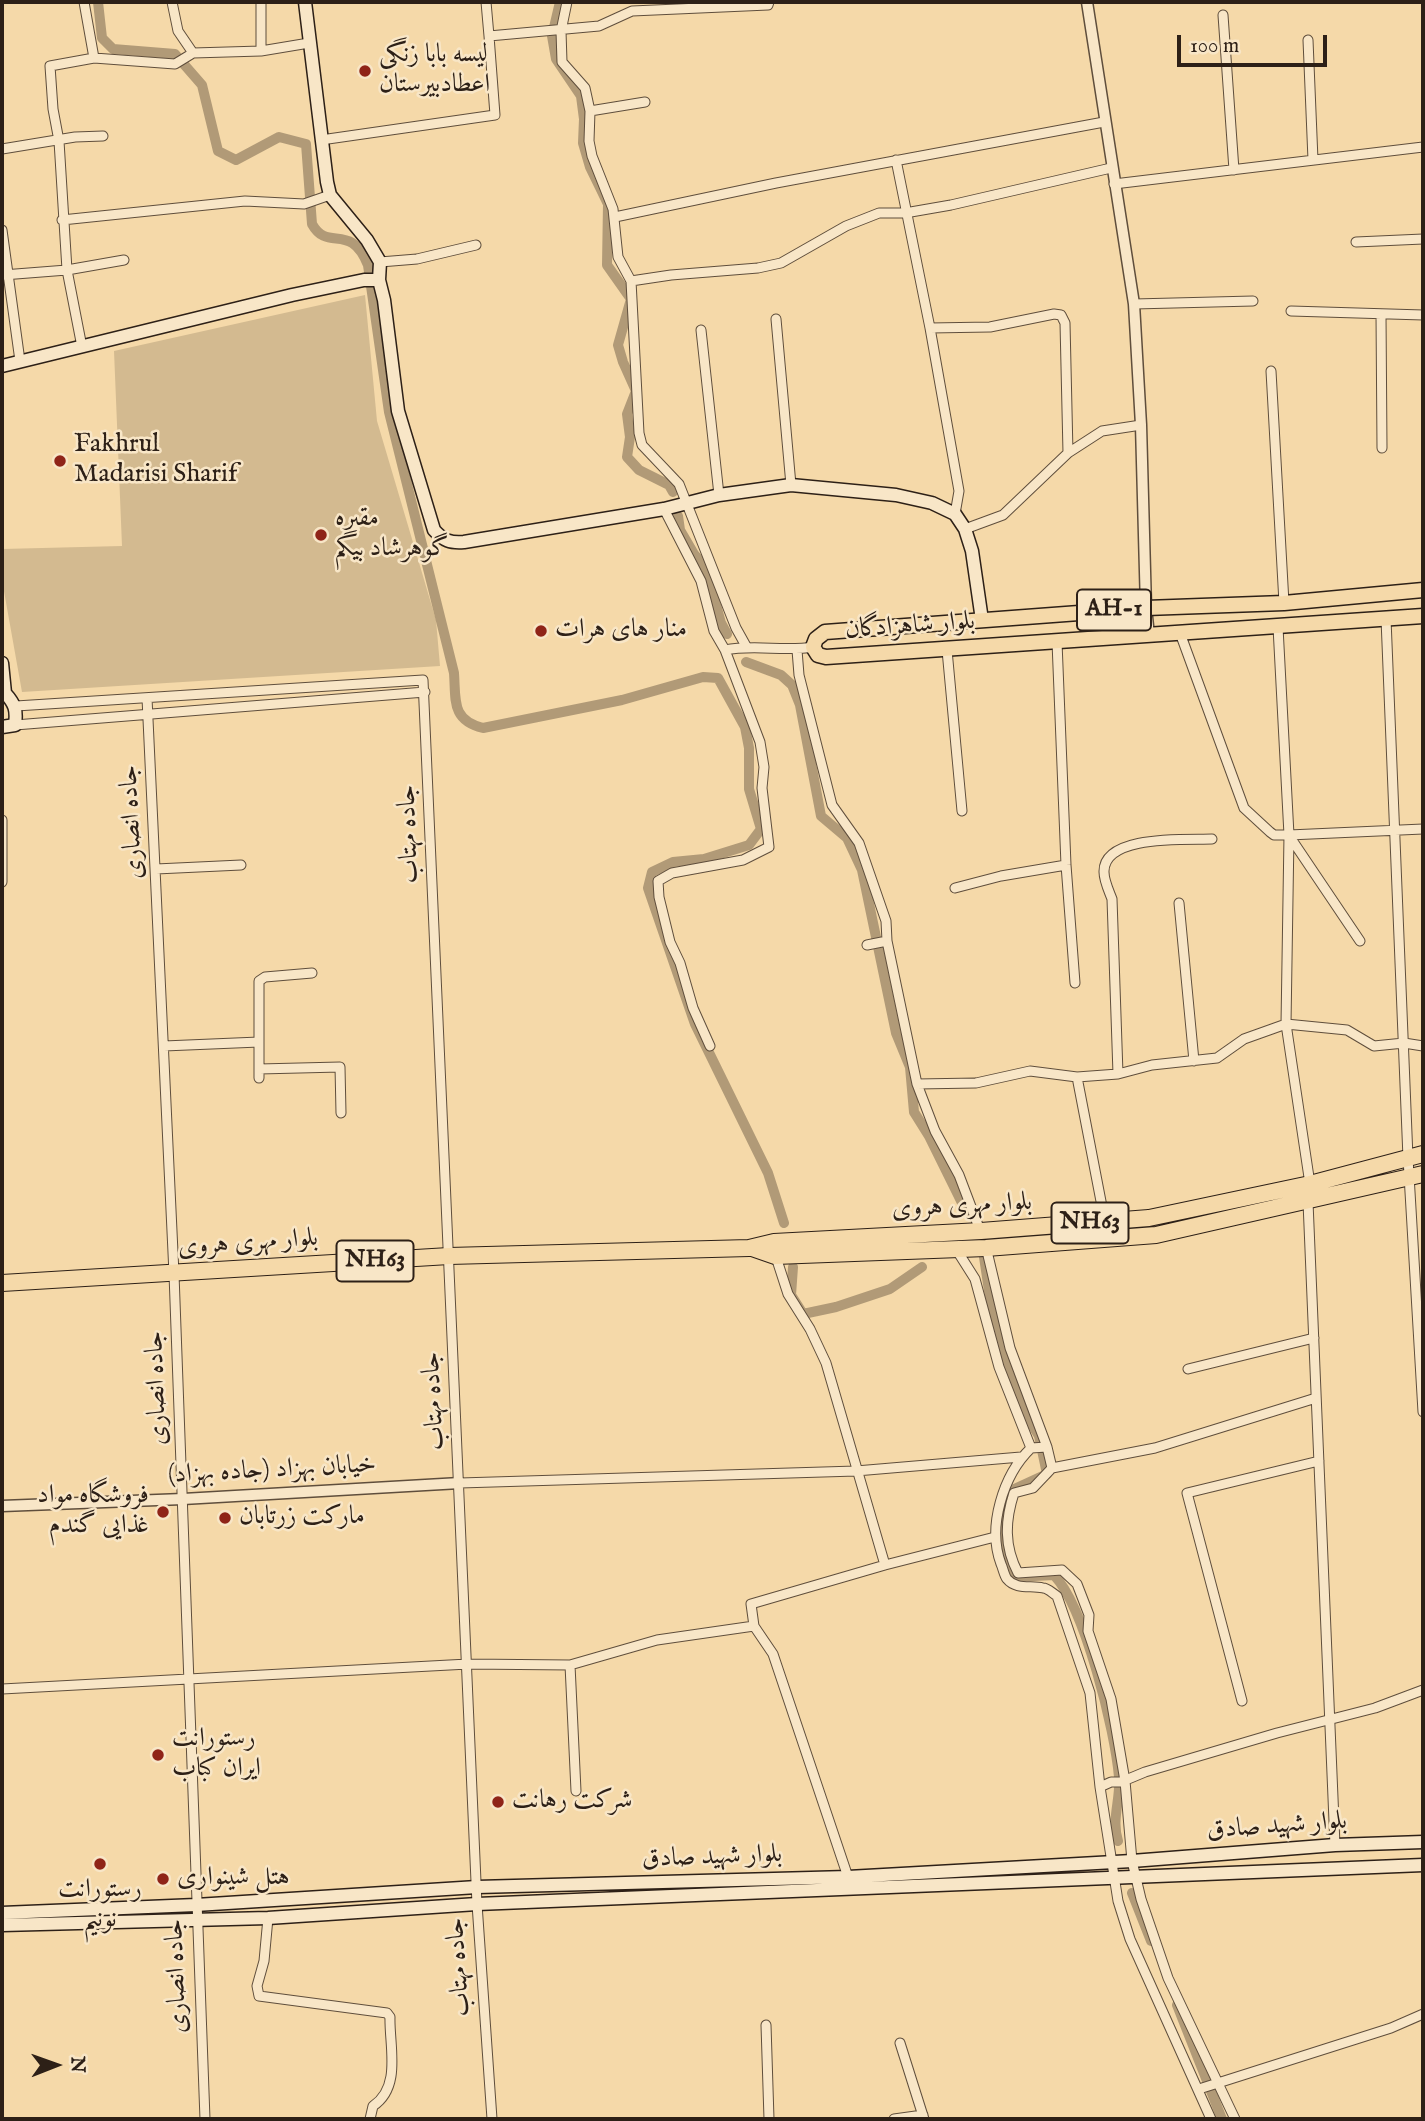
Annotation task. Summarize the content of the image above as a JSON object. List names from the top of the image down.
{
  "streets": {
    "highway": ["بلوار مهری هروی", "NH63"],
    "main road": ["AH-1", "بلوار شاهزادگان", "بلوار شهید صادق"],
    "street": ["جاده انصاری", "جاده مهتاب", "خیابان بهزاد (جاده بهزاد)"]
  },
  "crossings": [
    ["جاده انصاری", "جاده مهتاب"],
    ["جاده انصاری", "بلوار مهری هروی"],
    ["جاده انصاری", "خیابان بهزاد (جاده بهزاد)"],
    ["جاده انصاری", "بلوار شهید صادق"],
    ["جاده مهتاب", "بلوار مهری هروی"],
    ["جاده مهتاب", "خیابان بهزاد (جاده بهزاد)"],
    ["جاده مهتاب", "بلوار شهید صادق"]
  ],
  "places": [
    "لیسه بابا زنگی اعطادبیرستان",
    "Fakhrul Madarisi Sharif",
    "مقبره گوهرشاد بیگم",
    "منار های هرات",
    "فروشگاه مواد غذایی گندم",
    "مارکت زرتابان",
    "رستورانت ایران کباب",
    "شرکت رهانت",
    "رستورانت نونیم",
    "هتل شینواری"
  ],
  "scale_bar": "100 m",
  "north": "right"
}
